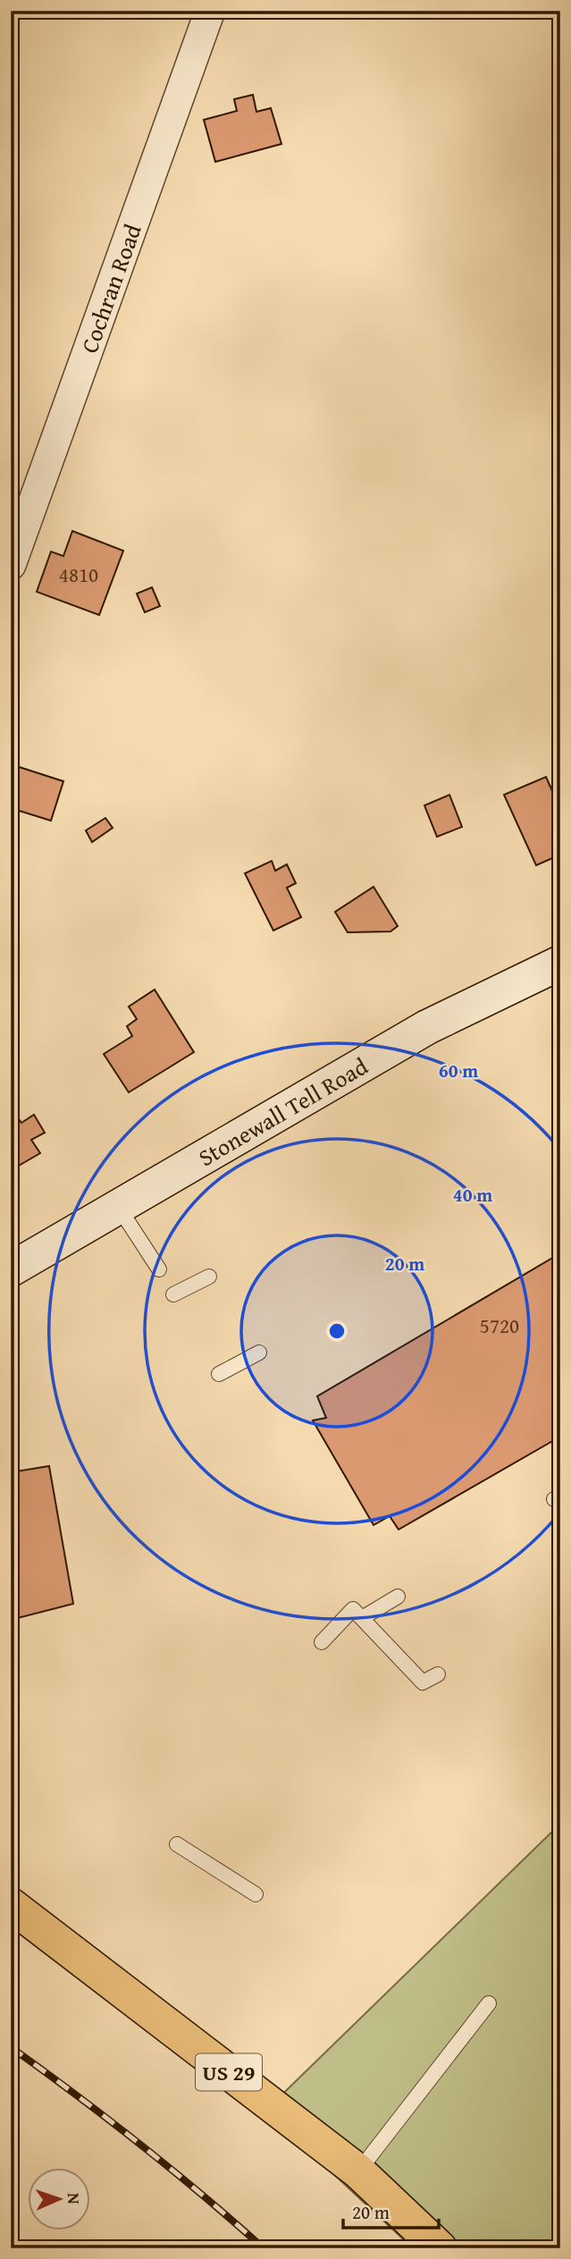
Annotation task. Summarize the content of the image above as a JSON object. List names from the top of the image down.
{
  "streets": {
    "main road": ["US 29"],
    "street": ["Cochran Road", "Stonewall Tell Road"]
  },
  "house_numbers": ["4810", "5720"],
  "scale_bar": "20 m",
  "north": "right",
  "rings": ["60 m", "40 m", "20 m"]
}
